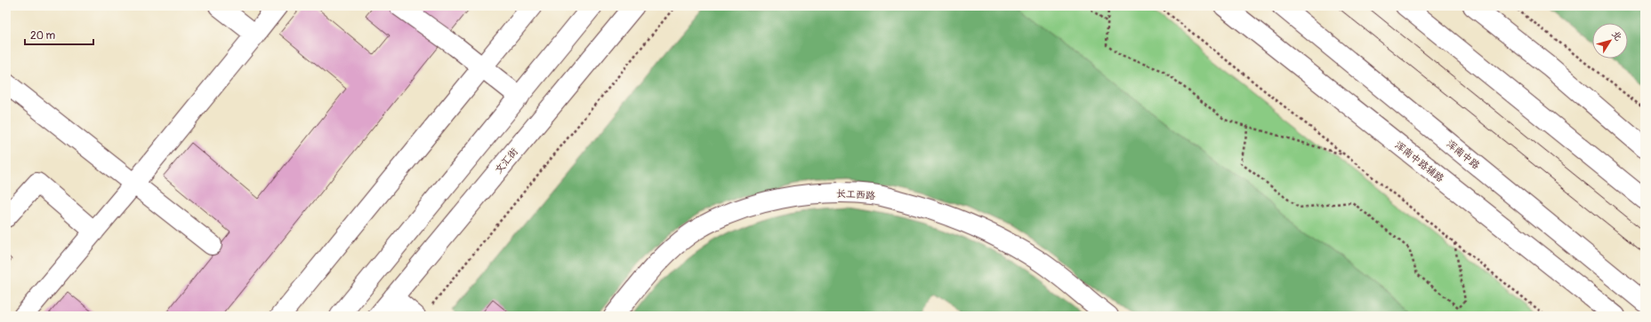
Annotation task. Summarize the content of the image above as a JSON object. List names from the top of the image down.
{
  "streets": {
    "main road": [
      "浑南中路",
      "文汇街",
      "浑南中路辅路",
      "长工西路"
    ]
  },
  "scale_bar": "20 m",
  "north": "top right"
}
